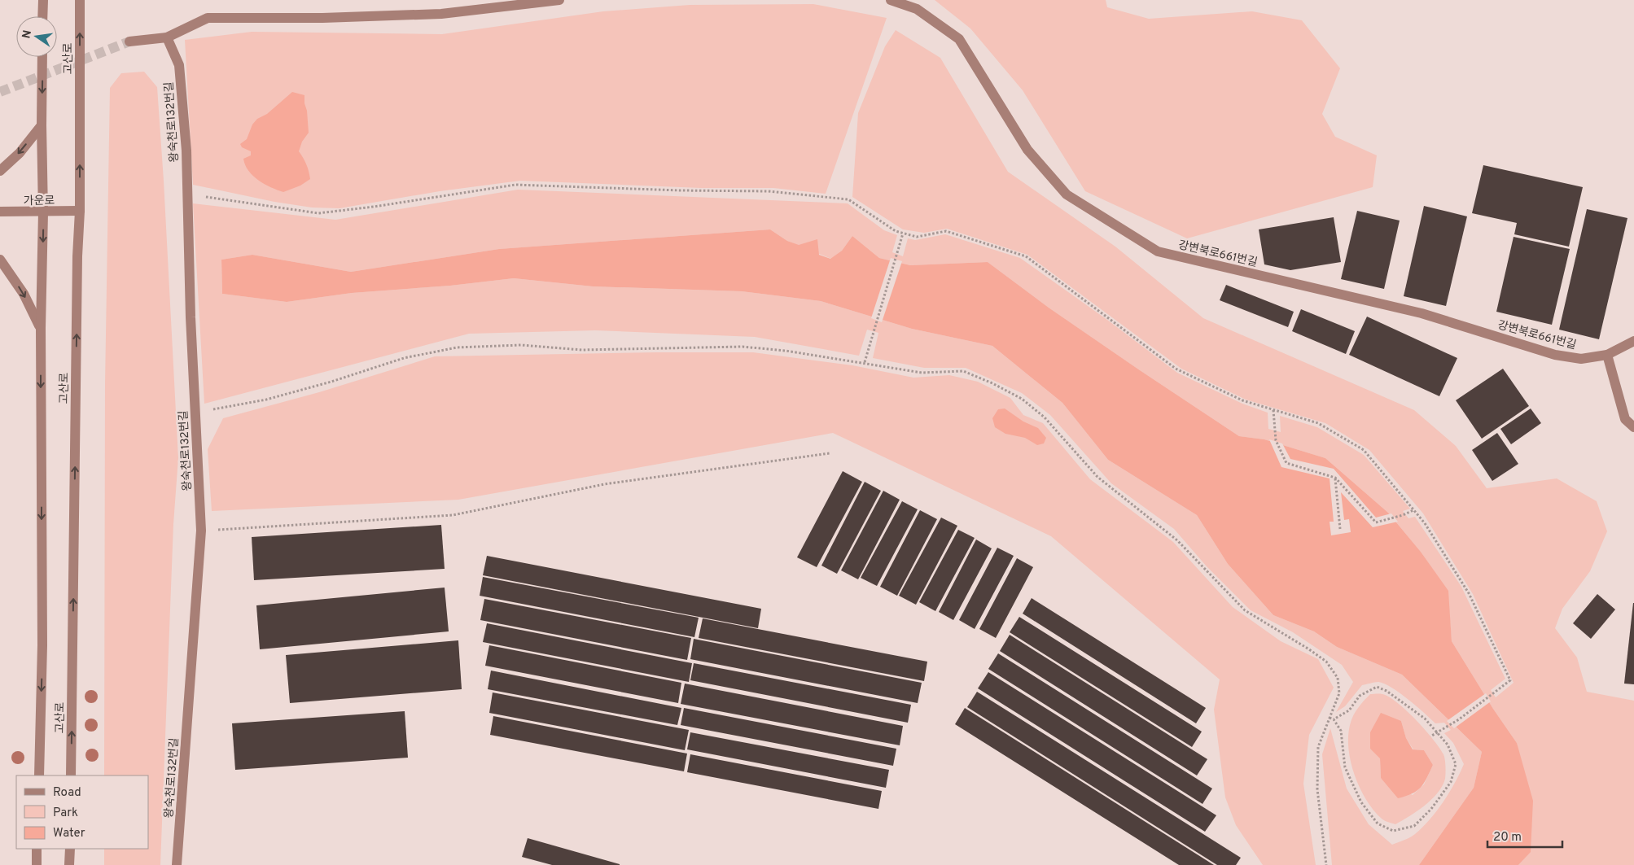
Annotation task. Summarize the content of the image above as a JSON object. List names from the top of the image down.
{
  "streets": {
    "street": [
      "고산로",
      "왕숙천로132번길",
      "가운로",
      "강변북로661번길"
    ]
  },
  "crossings": [
    ["고산로", "가운로"]
  ],
  "legend": ["Road", "Park", "Water"],
  "scale_bar": "20 m",
  "north": "left"
}
